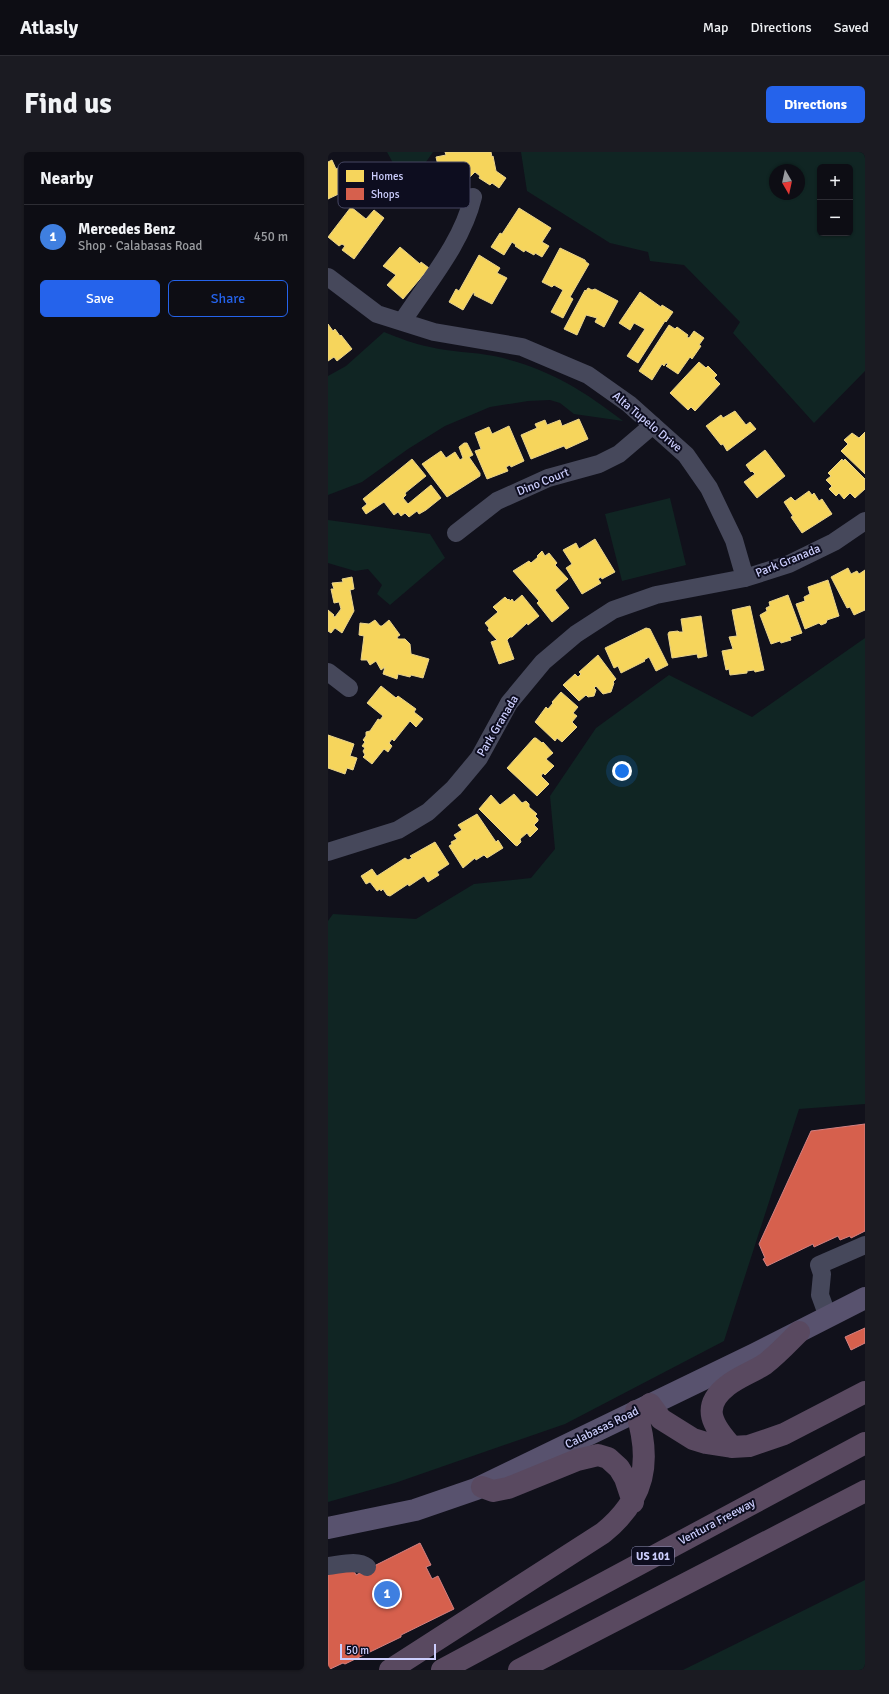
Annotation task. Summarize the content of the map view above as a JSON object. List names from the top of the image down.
{
  "streets": {
    "highway": ["Ventura Freeway", "US 101"],
    "main road": ["Calabasas Road"],
    "street": ["Alta Tupelo Drive", "Dino Court", "Park Granada"]
  },
  "crossings": [
    ["Alta Tupelo Drive", "Dino Court"],
    ["Alta Tupelo Drive", "Park Granada"]
  ],
  "legend": ["Homes", "Shops"],
  "scale_bar": "50 m",
  "north": "bottom",
  "page": {
    "header": "Atlasly",
    "nav": ["Map", "Directions", "Saved"],
    "buttons": [
      "Directions",
      ["Save", "Share"]
    ],
    "title": "Find us",
    "heading": "Nearby",
    "map_buttons": ["+", "−"],
    "list": [
      {
        "mark": "1",
        "name": "Mercedes Benz",
        "note": "Shop · Calabasas Road",
        "value": "450 m"
      }
    ],
    "pins": "1",
    "scale": "50 m"
  }
}
